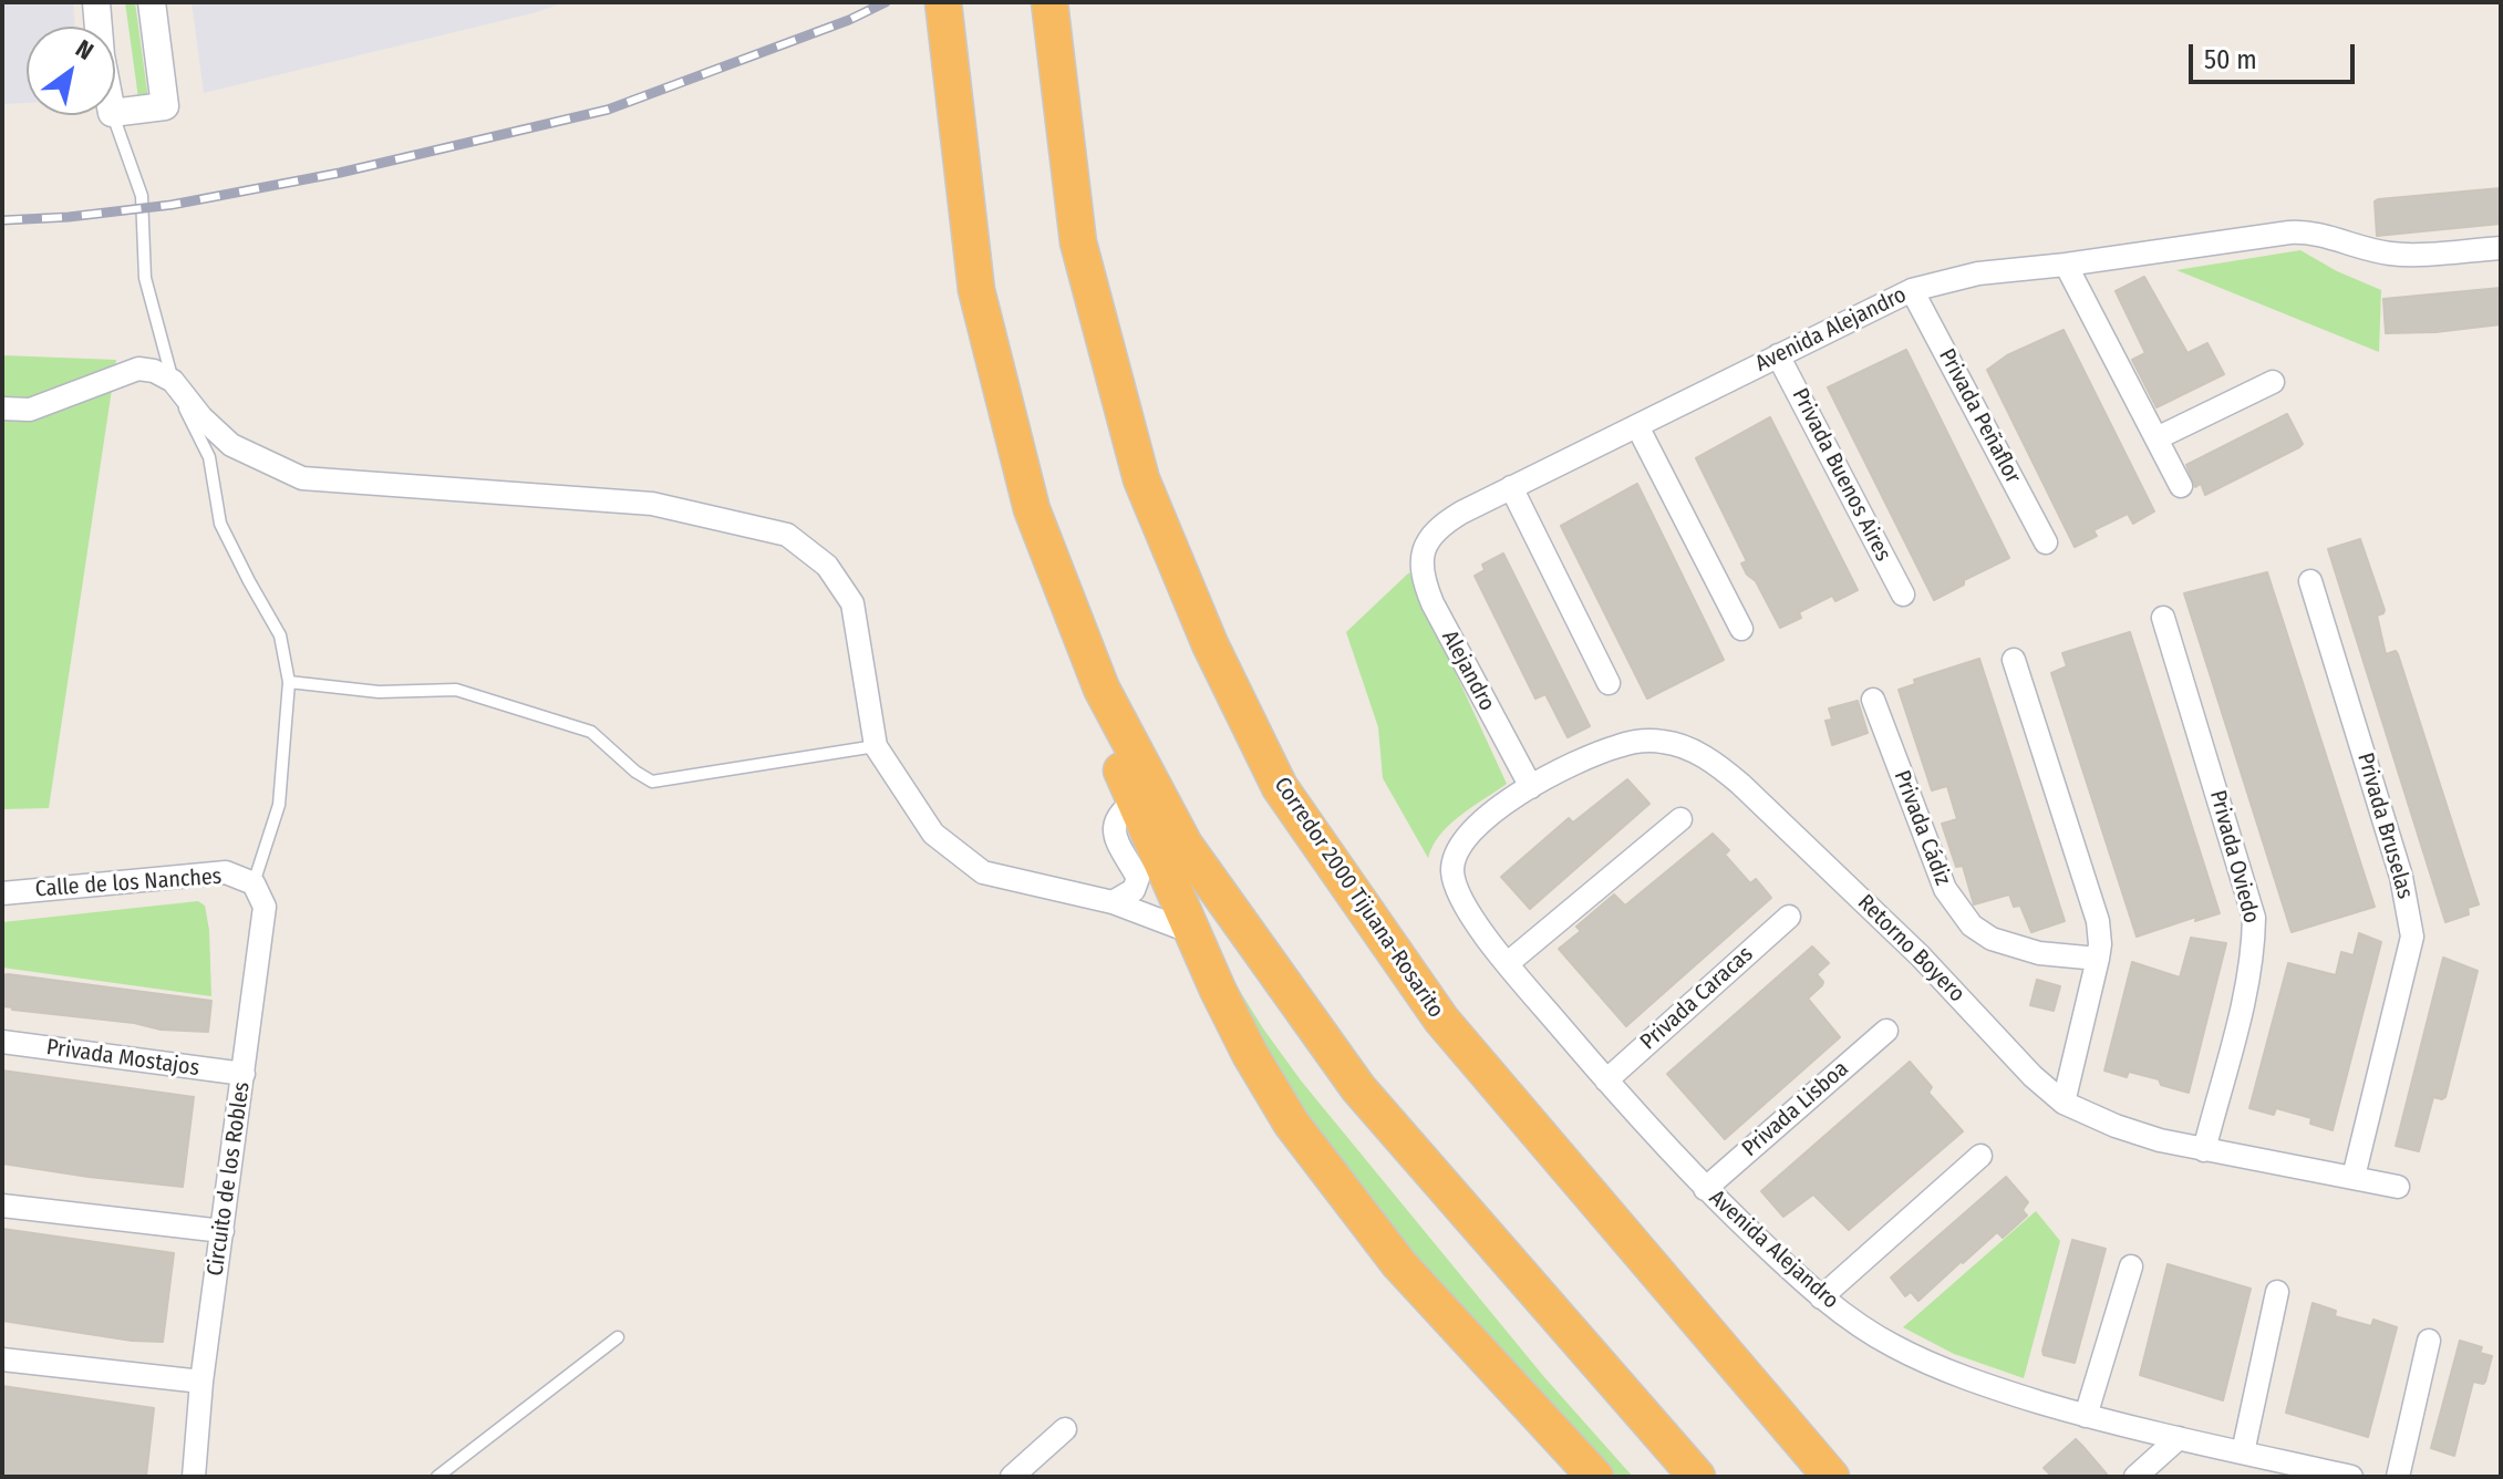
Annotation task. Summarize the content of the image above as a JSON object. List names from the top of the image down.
{
  "streets": {
    "highway": ["Corredor 2000 Tijuana-Rosarito"],
    "street": [
      "Avenida Alejandro",
      "Privada Peñaflor",
      "Privada Buenos Aires",
      "Alejandro",
      "Privada Bruselas",
      "Privada Cádiz",
      "Privada Oviedo",
      "Calle de los Nanches",
      "Retorno Boyero",
      "Privada Caracas",
      "Privada Mostajos",
      "Privada Lisboa",
      "Circuito de los Robles"
    ]
  },
  "crossings": [
    ["Avenida Alejandro", "Privada Peñaflor"],
    ["Avenida Alejandro", "Privada Buenos Aires"],
    ["Avenida Alejandro", "Alejandro"],
    ["Avenida Alejandro", "Retorno Boyero"],
    ["Avenida Alejandro", "Privada Caracas"],
    ["Avenida Alejandro", "Privada Lisboa"],
    ["Alejandro", "Retorno Boyero"],
    ["Privada Bruselas", "Retorno Boyero"],
    ["Privada Oviedo", "Retorno Boyero"],
    ["Calle de los Nanches", "Circuito de los Robles"],
    ["Privada Mostajos", "Circuito de los Robles"]
  ],
  "scale_bar": "50 m",
  "north": "top right"
}
